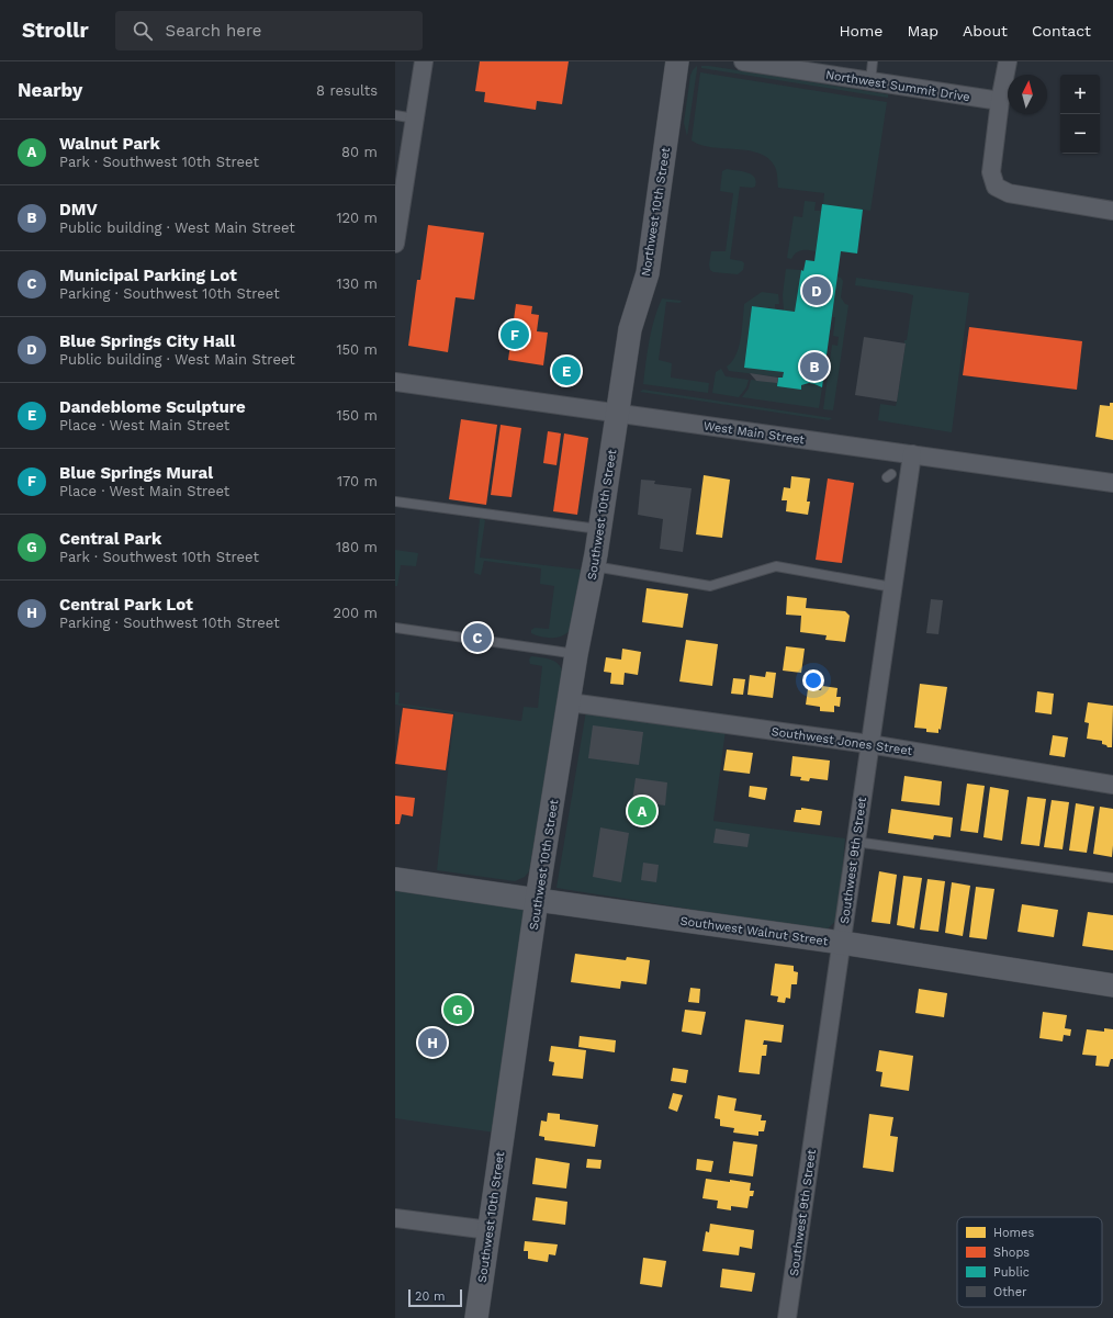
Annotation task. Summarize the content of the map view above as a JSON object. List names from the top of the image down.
{
  "streets": {
    "street": [
      "Northwest Summit Drive",
      "Northwest 10th Street",
      "West Main Street",
      "Southwest 10th Street",
      "Southwest Jones Street",
      "Southwest 9th Street",
      "Southwest Walnut Street"
    ]
  },
  "crossings": [
    ["Northwest 10th Street", "West Main Street"],
    ["Northwest 10th Street", "Southwest 10th Street"],
    ["West Main Street", "Southwest 10th Street"],
    ["West Main Street", "Southwest 9th Street"],
    ["Southwest 10th Street", "Southwest Jones Street"],
    ["Southwest 10th Street", "Southwest Walnut Street"],
    ["Southwest Jones Street", "Southwest 9th Street"],
    ["Southwest 9th Street", "Southwest Walnut Street"]
  ],
  "legend": [
    "Homes",
    "Shops",
    "Public",
    "Other"
  ],
  "scale_bar": "20 m",
  "north": "top",
  "page": {
    "header": "Strollr",
    "search": "Search here",
    "nav": [
      "Home",
      "Map",
      "About",
      "Contact"
    ],
    "heading": ["Nearby", "8 results"],
    "map_buttons": ["+", "−"],
    "list": [
      {
        "mark": "A",
        "name": "Walnut Park",
        "note": "Park · Southwest 10th Street",
        "value": "80 m"
      },
      {
        "mark": "B",
        "name": "DMV",
        "note": "Public building · West Main Street",
        "value": "120 m"
      },
      {
        "mark": "C",
        "name": "Municipal Parking Lot",
        "note": "Parking · Southwest 10th Street",
        "value": "130 m"
      },
      {
        "mark": "D",
        "name": "Blue Springs City Hall",
        "note": "Public building · West Main Street",
        "value": "150 m"
      },
      {
        "mark": "E",
        "name": "Dandeblome Sculpture",
        "note": "Place · West Main Street",
        "value": "150 m"
      },
      {
        "mark": "F",
        "name": "Blue Springs Mural",
        "note": "Place · West Main Street",
        "value": "170 m"
      },
      {
        "mark": "G",
        "name": "Central Park",
        "note": "Park · Southwest 10th Street",
        "value": "180 m"
      },
      {
        "mark": "H",
        "name": "Central Park Lot",
        "note": "Parking · Southwest 10th Street",
        "value": "200 m"
      }
    ],
    "pins": [
      "D",
      "F",
      "B",
      "E",
      "C",
      "A",
      "G",
      "H"
    ],
    "scale": "20 m"
  }
}
